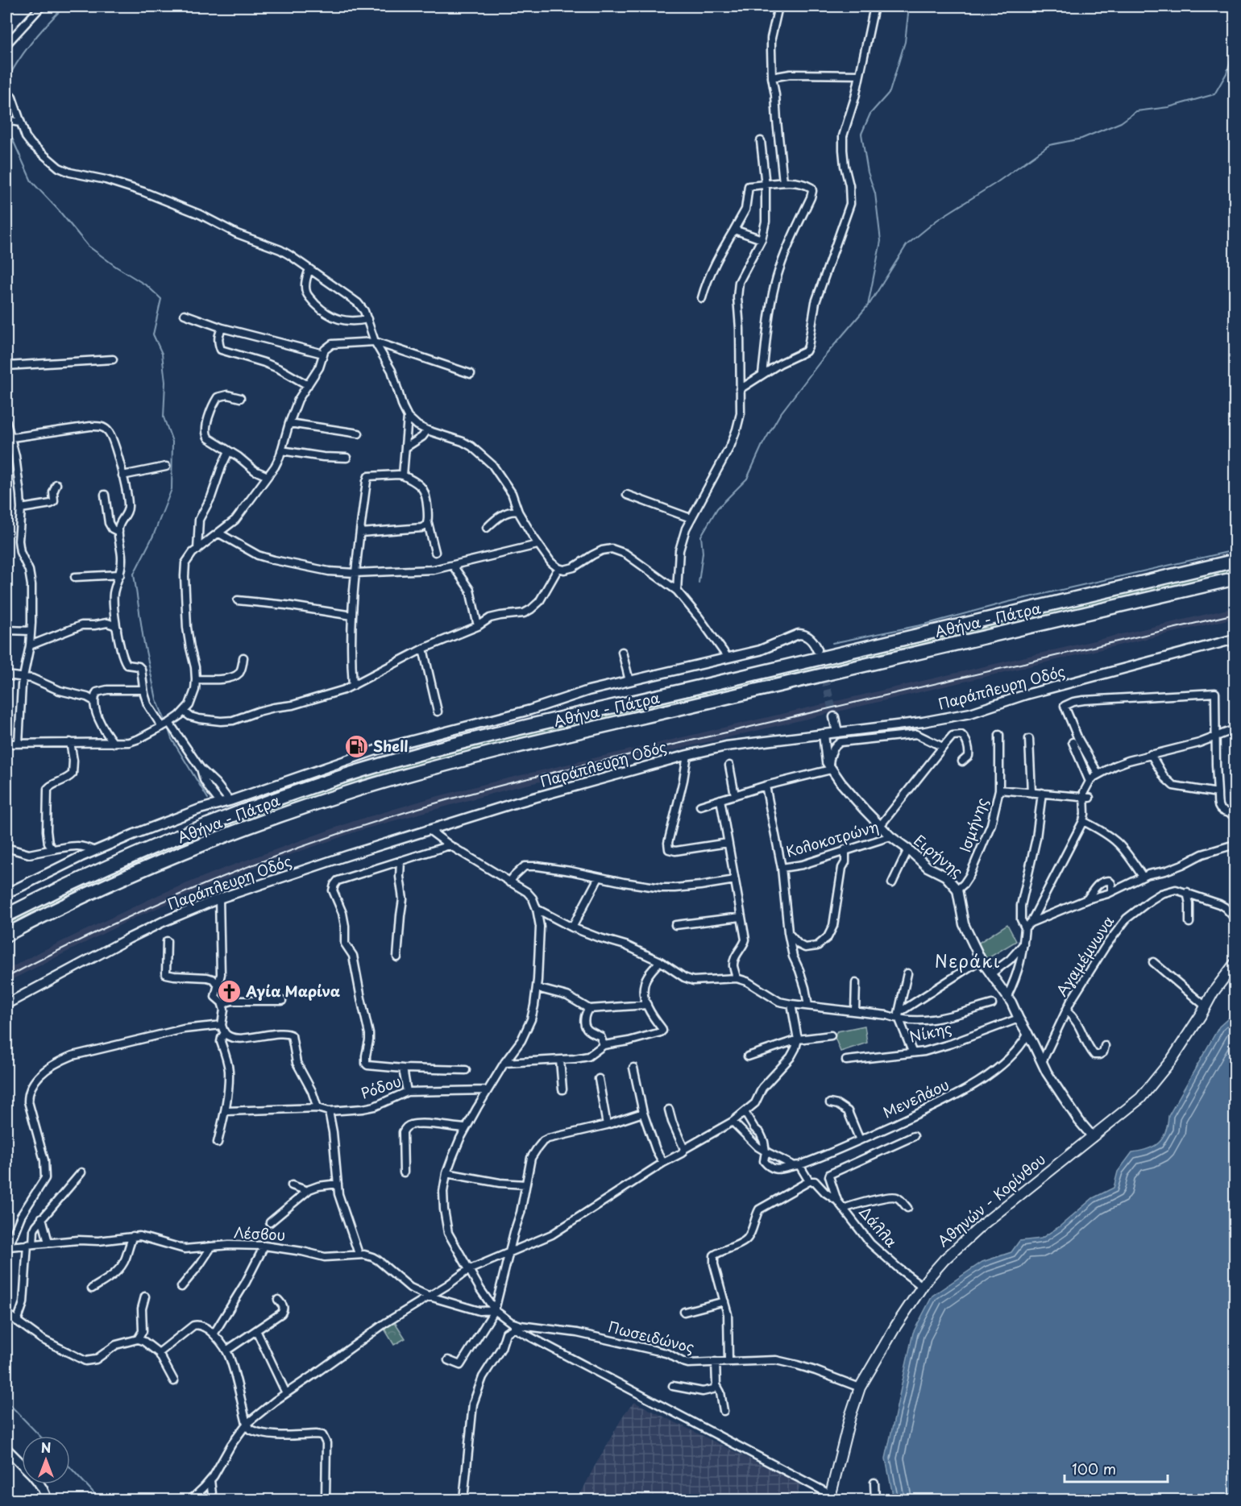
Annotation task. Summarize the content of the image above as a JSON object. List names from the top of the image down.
{
  "streets": {
    "highway": ["Αθήνα - Πάτρα"],
    "main road": ["Αθηνών - Κορίνθου"],
    "street": [
      "Παράπλευρη Οδός",
      "Ισμήνης",
      "Κολοκοτρώνη",
      "Ειρήνης",
      "Αγαμέμνωνα",
      "Νίκης",
      "Ρόδου",
      "Μενελάου",
      "Δάλλα",
      "Λέσβου",
      "Πωσειδώνος"
    ]
  },
  "crossings": [
    ["Ισμήνης", "Ειρήνης"],
    ["Κολοκοτρώνη", "Ειρήνης"],
    ["Ειρήνης", "Αγαμέμνωνα"],
    ["Ειρήνης", "Νίκης"],
    ["Ειρήνης", "Μενελάου"],
    ["Ειρήνης", "Αθηνών - Κορίνθου"],
    ["Αθηνών - Κορίνθου", "Δάλλα"],
    ["Αθηνών - Κορίνθου", "Πωσειδώνος"]
  ],
  "districts": ["Νεράκι"],
  "places": {
    "fuel station": ["Shell"],
    "church": ["Αγία Μαρίνα"]
  },
  "scale_bar": "100 m",
  "north": "top"
}
